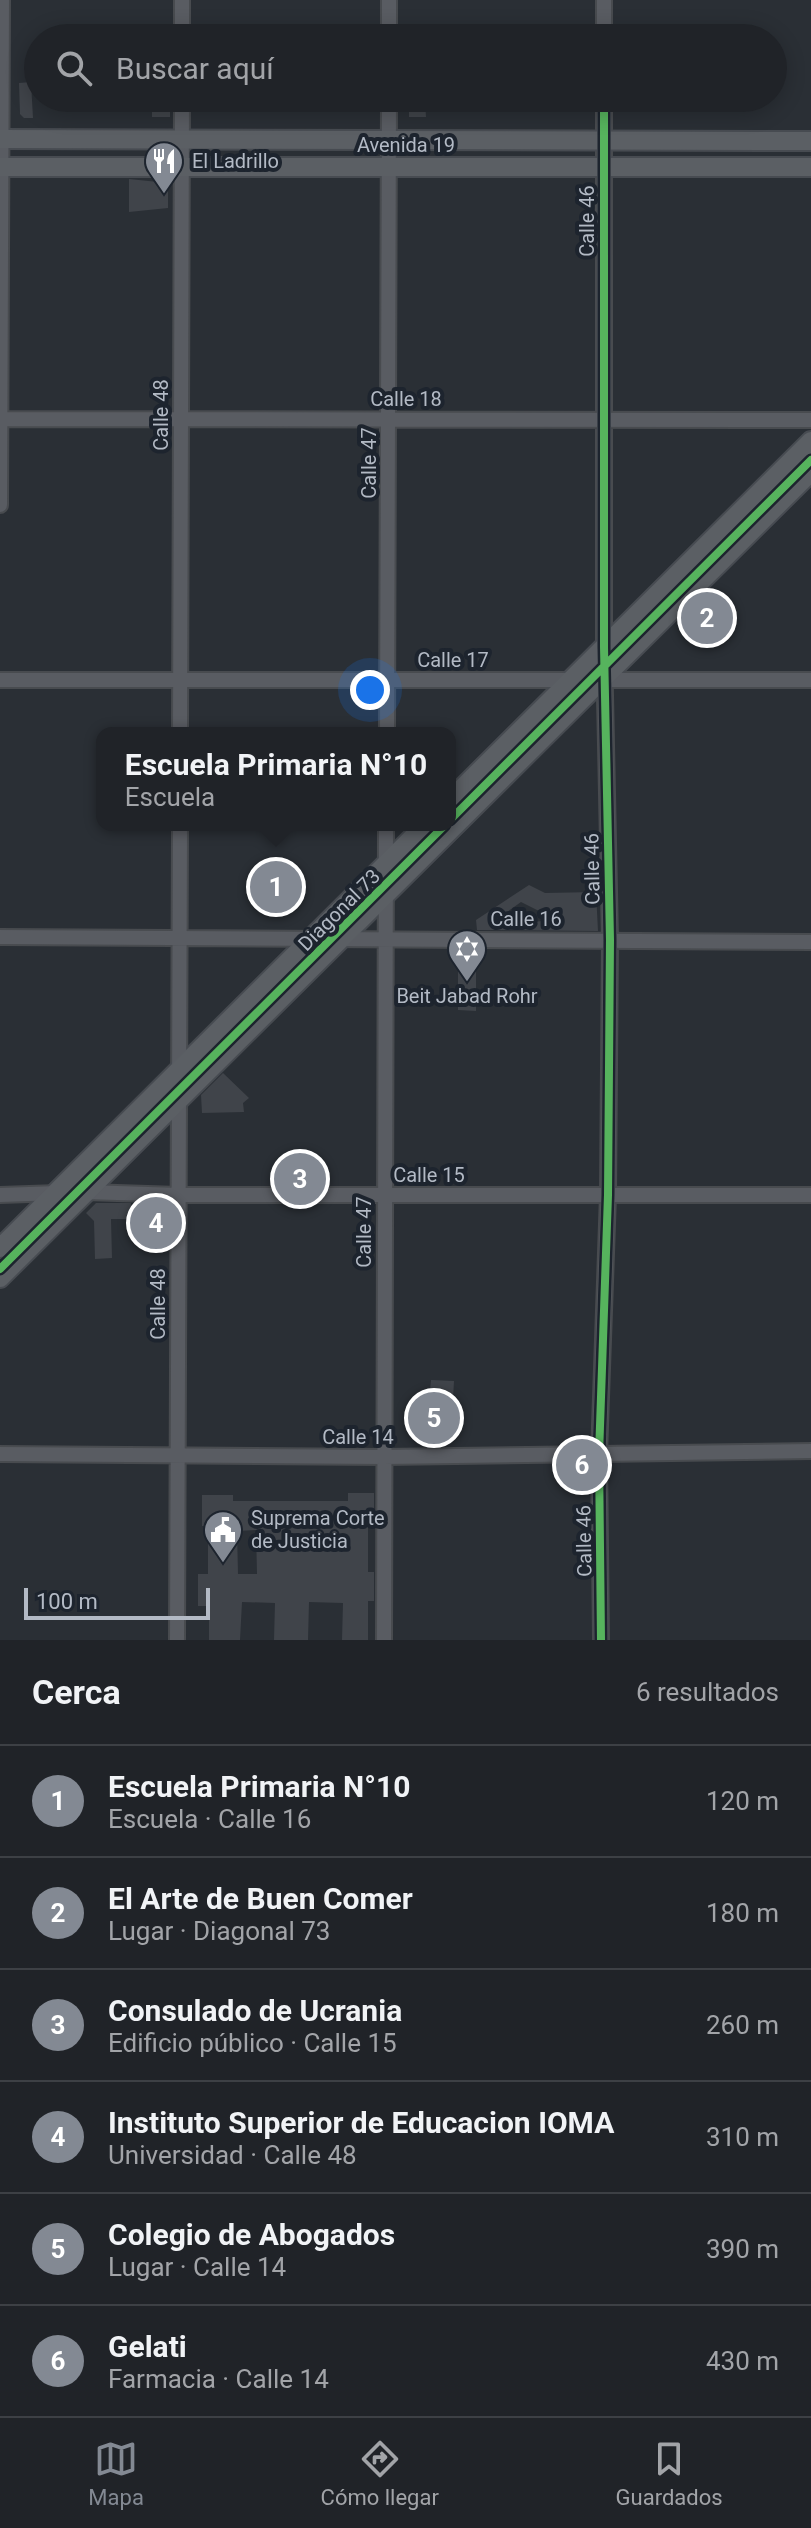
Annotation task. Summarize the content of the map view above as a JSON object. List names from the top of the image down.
{
  "streets": {
    "main road": ["Avenida 19", "Diagonal 73"],
    "street": [
      "Calle 46",
      "Calle 18",
      "Calle 48",
      "Calle 47",
      "Calle 17",
      "Calle 16",
      "Calle 15",
      "Calle 14"
    ]
  },
  "crossings": [
    ["Avenida 19", "Calle 46"],
    ["Avenida 19", "Calle 48"],
    ["Avenida 19", "Calle 47"],
    ["Calle 46", "Calle 18"],
    ["Calle 46", "Calle 17"],
    ["Calle 46", "Diagonal 73"],
    ["Calle 46", "Calle 16"],
    ["Calle 46", "Calle 15"],
    ["Calle 46", "Calle 14"],
    ["Calle 18", "Calle 48"],
    ["Calle 18", "Calle 47"],
    ["Calle 48", "Calle 17"],
    ["Calle 48", "Diagonal 73"],
    ["Calle 48", "Calle 16"],
    ["Calle 48", "Calle 15"],
    ["Calle 48", "Calle 14"],
    ["Calle 47", "Calle 17"],
    ["Calle 47", "Diagonal 73"],
    ["Calle 47", "Calle 16"],
    ["Calle 47", "Calle 15"],
    ["Calle 47", "Calle 14"],
    ["Calle 17", "Diagonal 73"],
    ["Diagonal 73", "Calle 16"],
    ["Diagonal 73", "Calle 15"]
  ],
  "places": {
    "restaurant": ["El Ladrillo"],
    "synagogue": ["Beit Jabad Rohr"],
    "public building": ["Suprema Corte de Justicia"]
  },
  "scale_bar": "100 m",
  "page": {
    "search": "Buscar aquí",
    "pins": [
      "2",
      "1",
      "3",
      "4",
      "5",
      "6"
    ],
    "popup": ["Escuela Primaria N°10", "Escuela"],
    "scale": "100 m",
    "heading": ["Cerca", "6 resultados"],
    "list": [
      {
        "mark": "1",
        "name": "Escuela Primaria N°10",
        "note": "Escuela · Calle 16",
        "value": "120 m"
      },
      {
        "mark": "2",
        "name": "El Arte de Buen Comer",
        "note": "Lugar · Diagonal 73",
        "value": "180 m"
      },
      {
        "mark": "3",
        "name": "Consulado de Ucrania",
        "note": "Edificio público · Calle 15",
        "value": "260 m"
      },
      {
        "mark": "4",
        "name": "Instituto Superior de Educacion IOMA",
        "note": "Universidad · Calle 48",
        "value": "310 m"
      },
      {
        "mark": "5",
        "name": "Colegio de Abogados",
        "note": "Lugar · Calle 14",
        "value": "390 m"
      },
      {
        "mark": "6",
        "name": "Gelati",
        "note": "Farmacia · Calle 14",
        "value": "430 m"
      }
    ],
    "nav": ["Mapa", "Cómo llegar", "Guardados"]
  }
}
